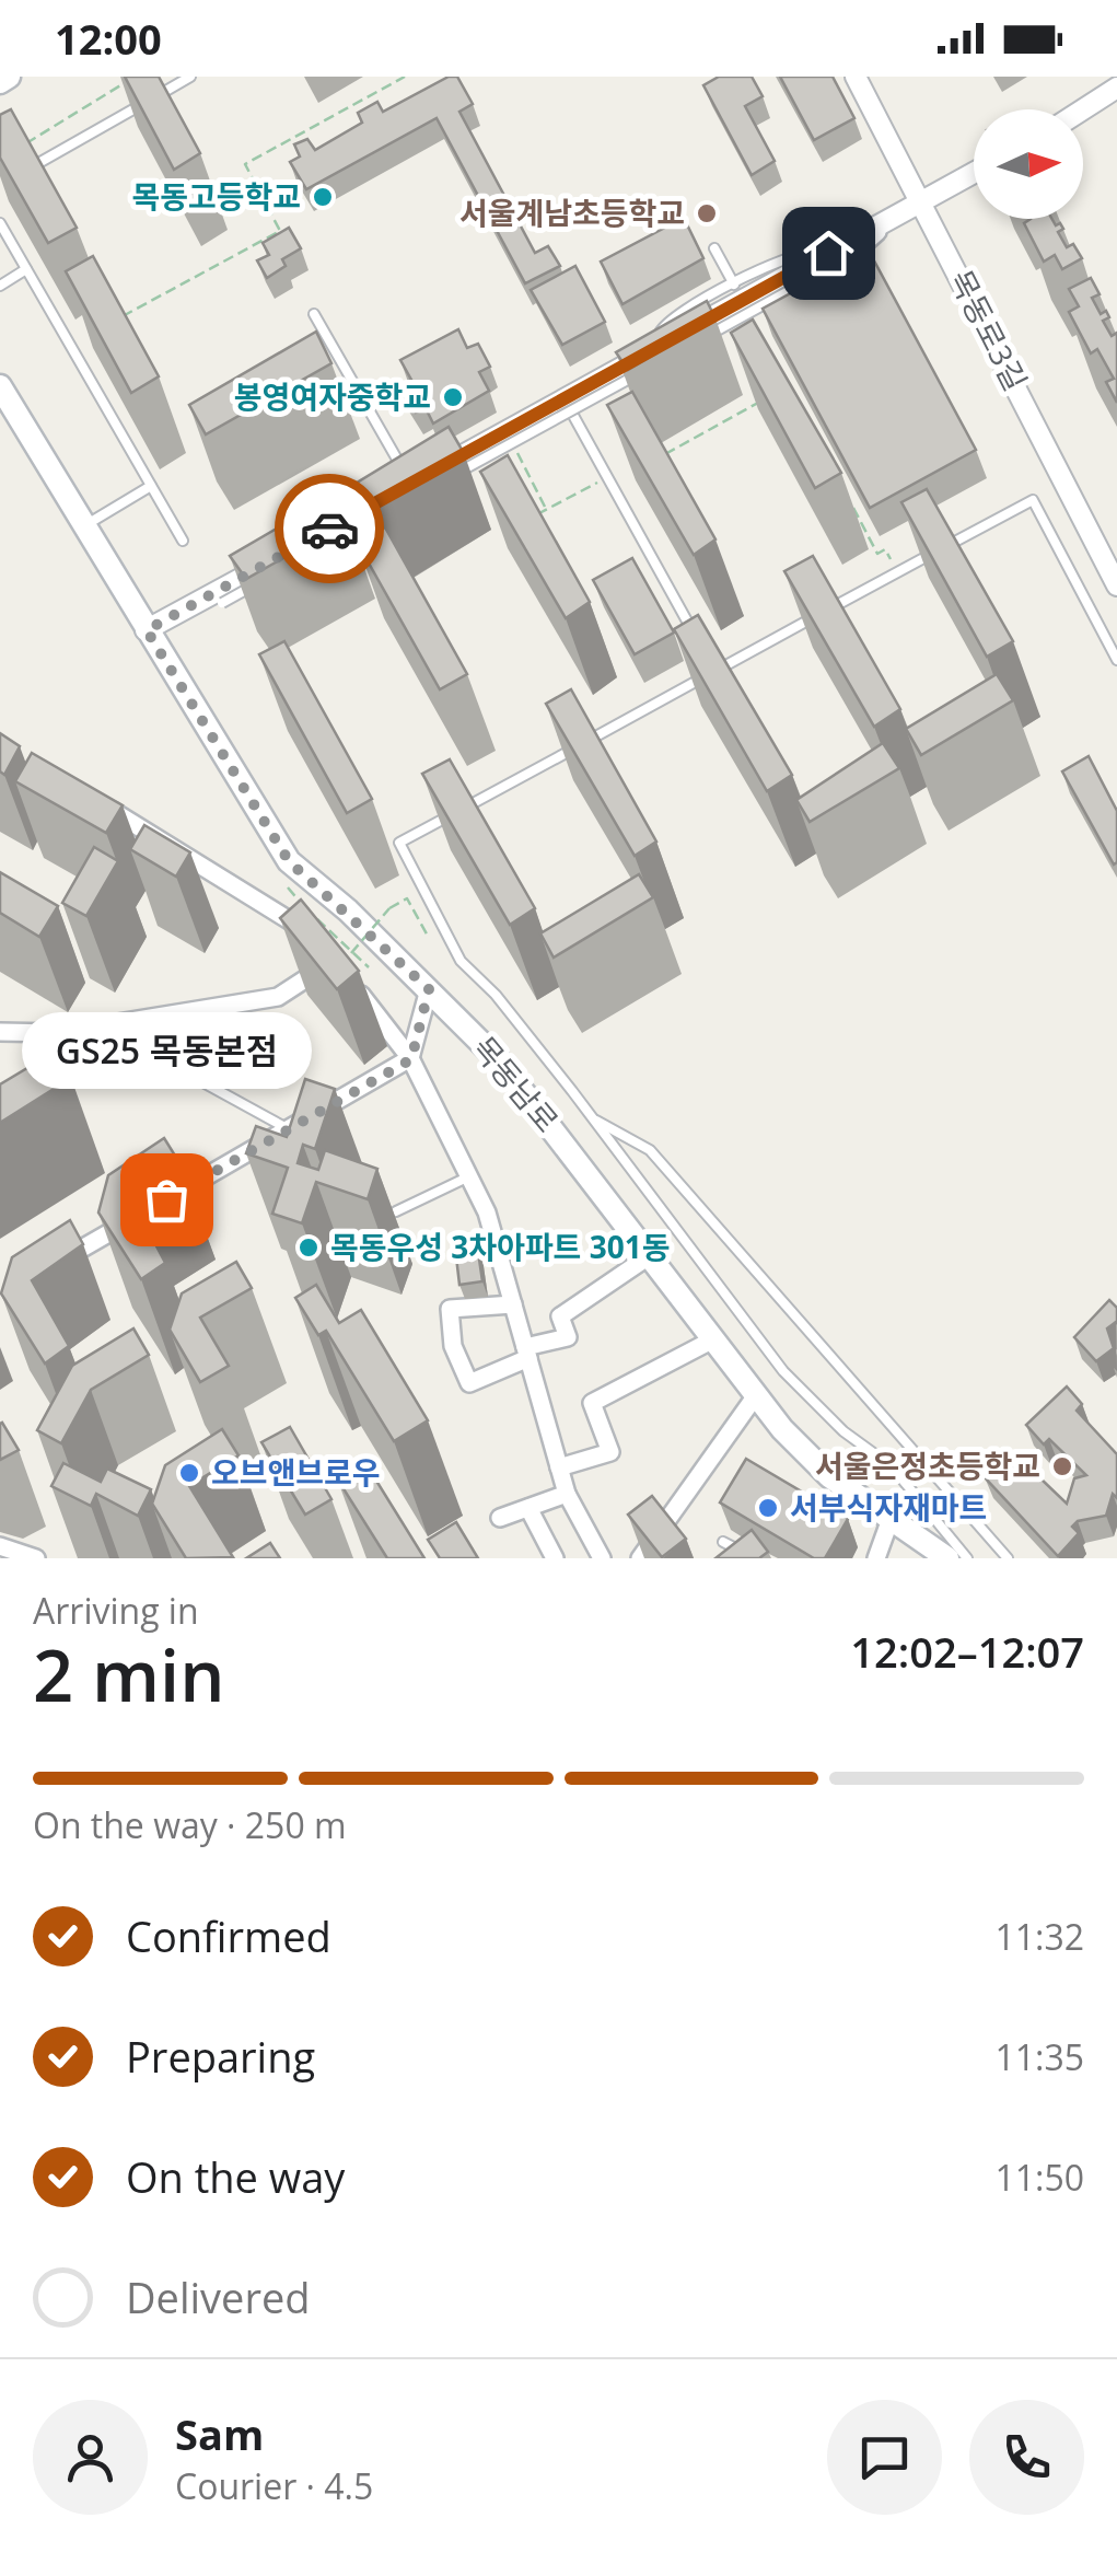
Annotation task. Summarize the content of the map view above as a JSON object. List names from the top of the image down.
{
  "streets": {
    "main road": ["목동남로"],
    "street": ["목동로3길"]
  },
  "places": [
    "목동고등학교",
    "서울계남초등학교",
    "봉영여자중학교",
    "GS25 목동본점",
    "목동우성 3차아파트 301동",
    "서울은정초등학교",
    "오브앤브로우",
    "서부식자재마트"
  ],
  "north": "right",
  "page": {
    "status": "12:00",
    "bubble": "GS25 목동본점",
    "heading": ["2 min", "Arriving in", "12:02–12:07"],
    "panel": ["Sam", "Courier · 4.5"],
    "bar": "On the way · 250 m",
    "list": [
      ["Confirmed", "11:32"],
      ["Preparing", "11:35"],
      ["On the way", "11:50"],
      "Delivered"
    ]
  }
}
